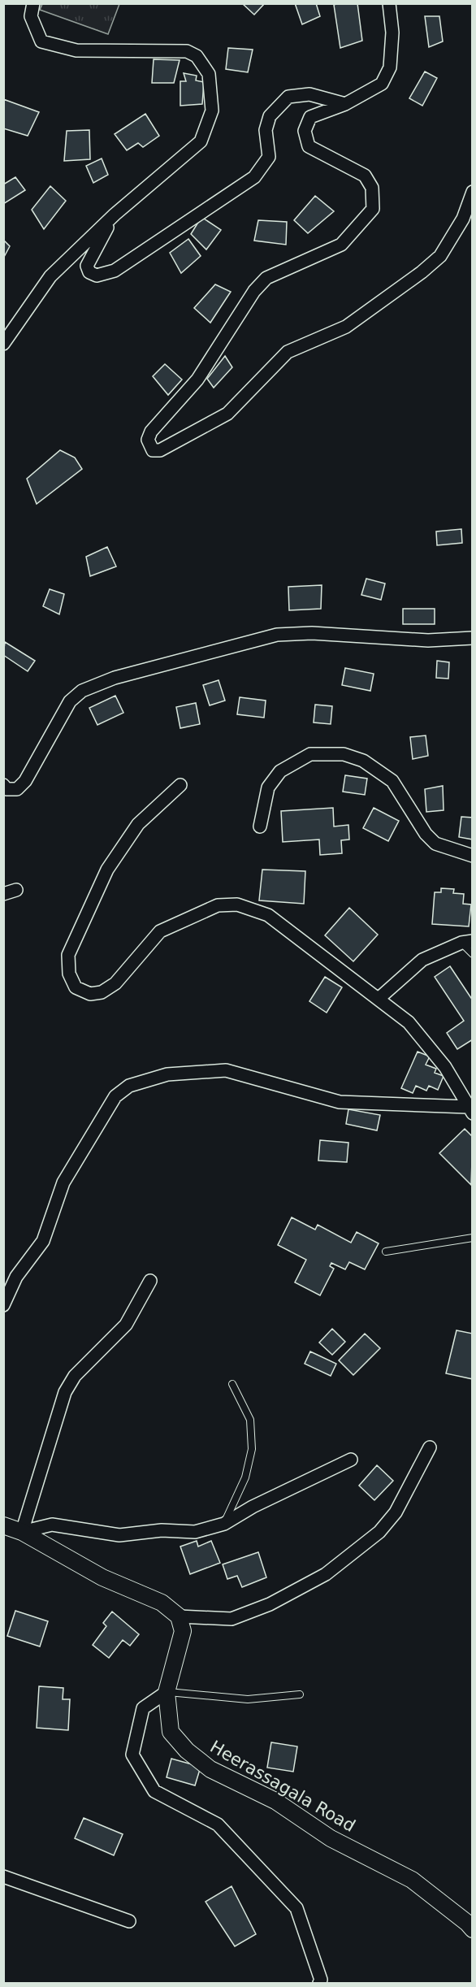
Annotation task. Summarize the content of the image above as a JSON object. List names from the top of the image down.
{
  "streets": {
    "street": ["Heerassagala Road"]
  }
}
